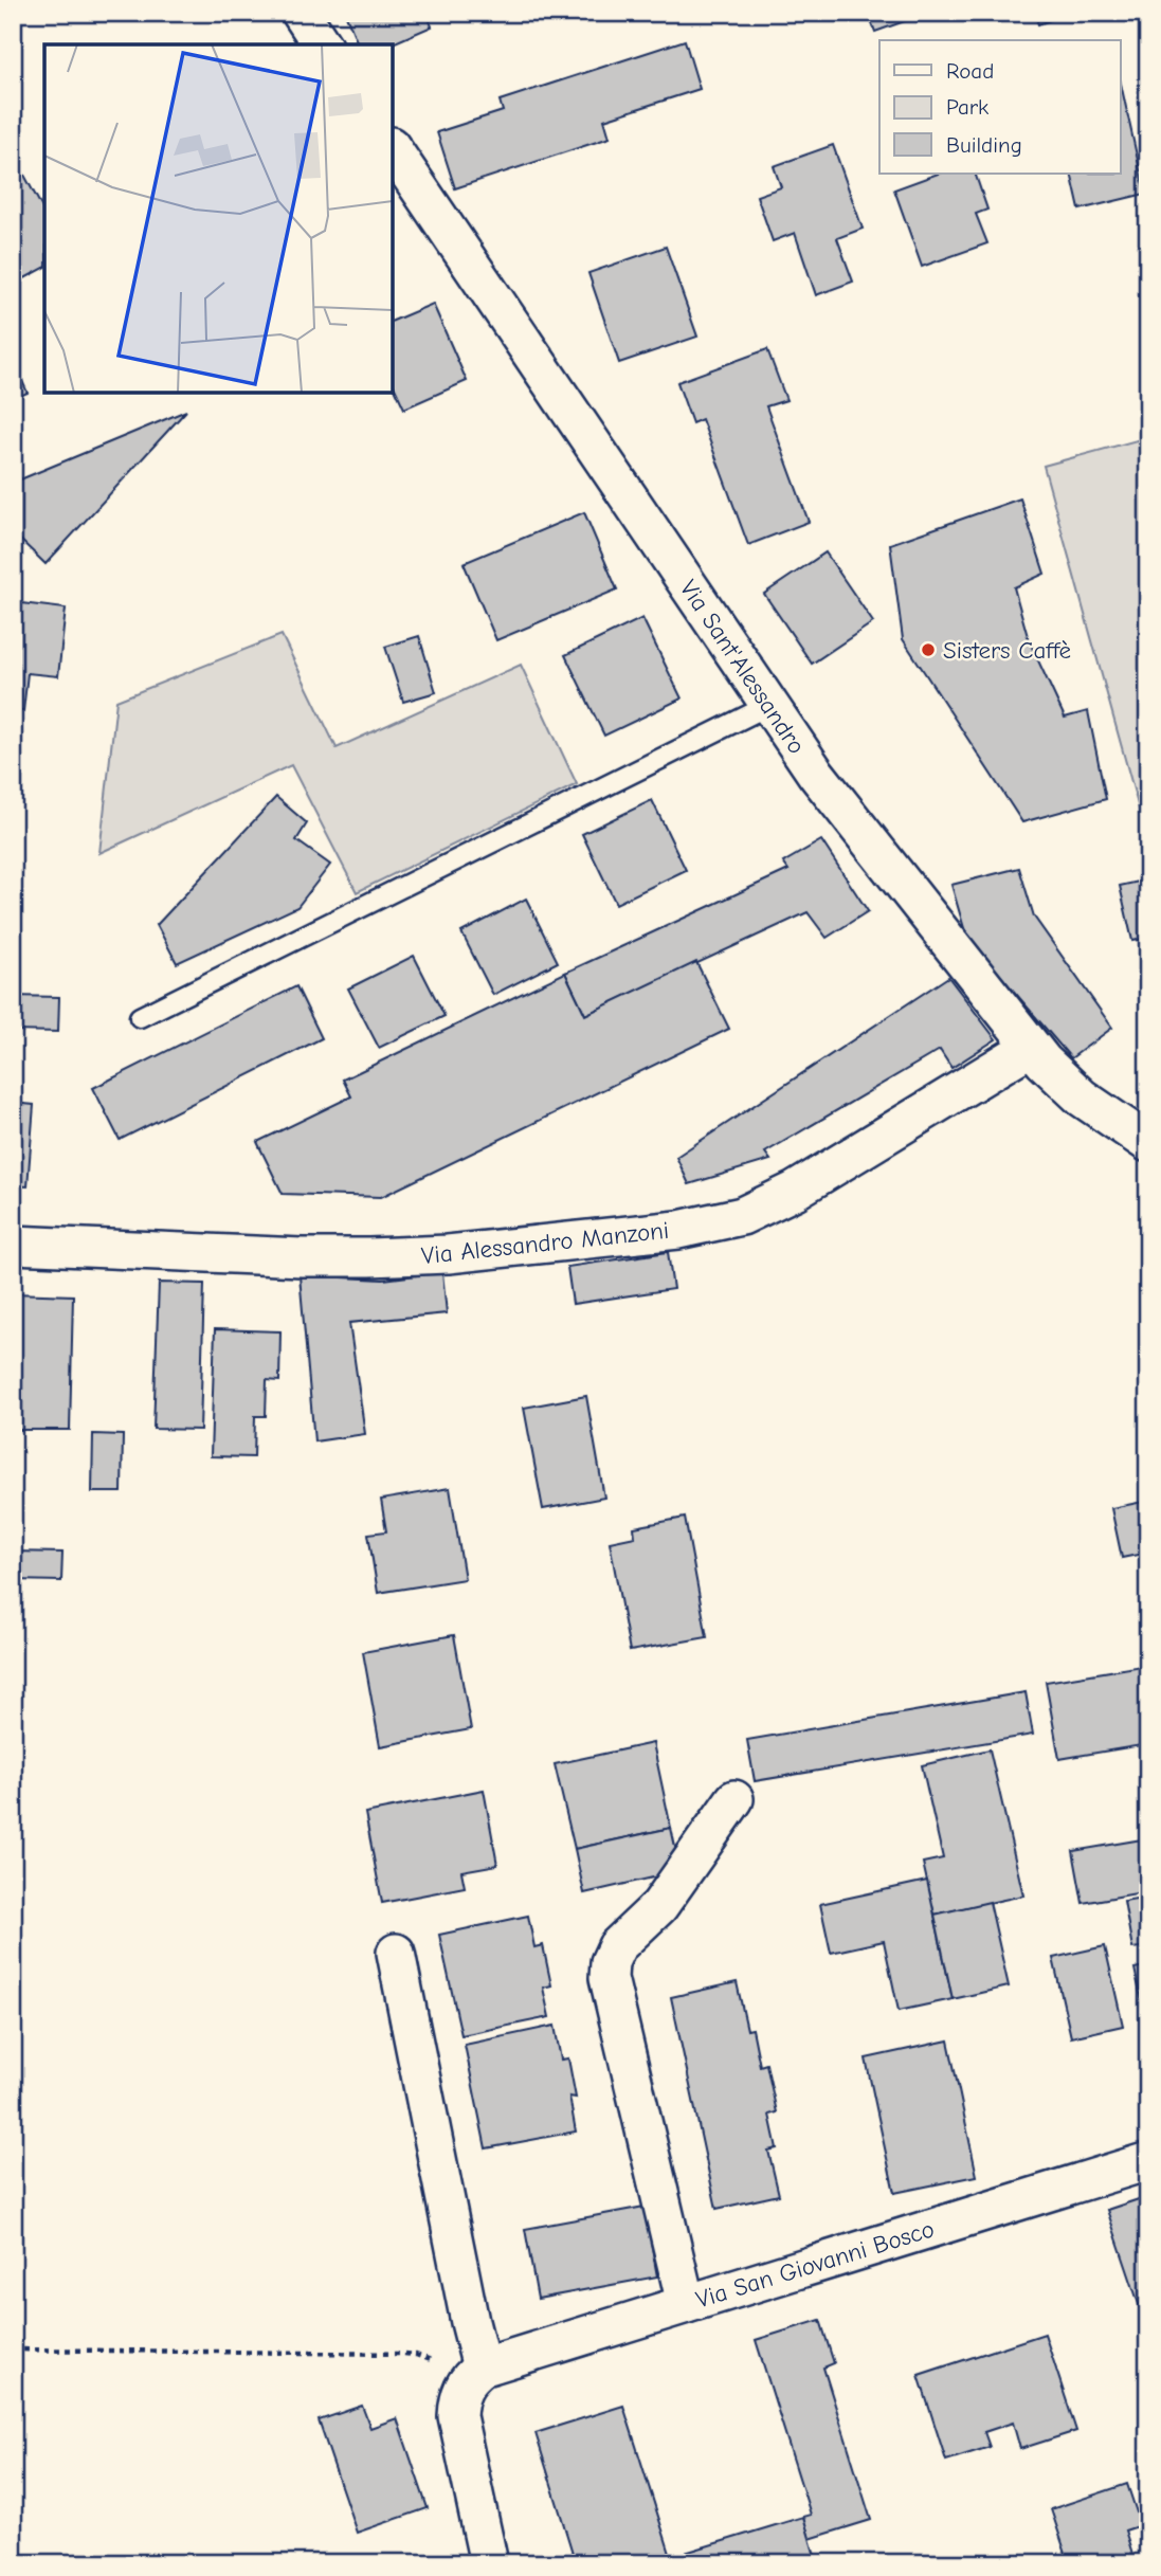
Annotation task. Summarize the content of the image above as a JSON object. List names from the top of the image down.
{
  "streets": {
    "street": ["Via Sant'Alessandro", "Via Alessandro Manzoni", "Via San Giovanni Bosco"]
  },
  "crossings": [
    ["Via Sant'Alessandro", "Via Alessandro Manzoni"]
  ],
  "places": ["Sisters Caffè"],
  "legend": ["Road", "Park", "Building"]
}
